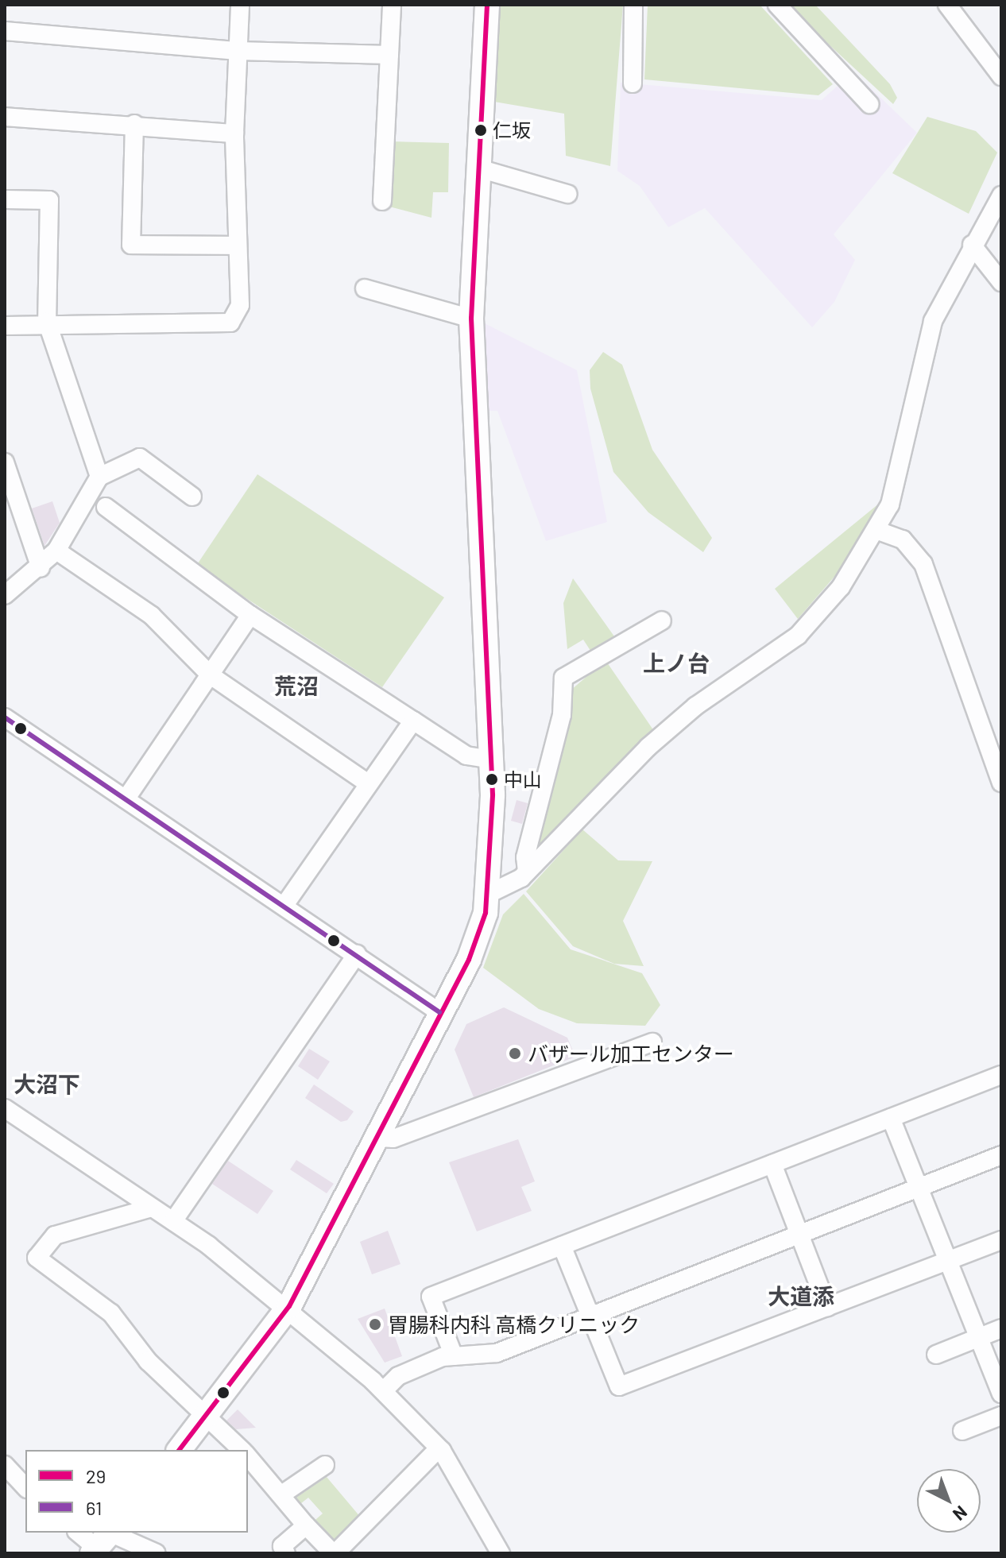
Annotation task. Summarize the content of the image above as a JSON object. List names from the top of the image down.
{
  "districts": [
    "上ノ台",
    "荒沼",
    "大沼下",
    "大道添"
  ],
  "places": [
    "仁坂",
    "中山",
    "バザール加工センター",
    "胃腸科内科 高橋クリニック"
  ],
  "lines": ["transit line 29", "transit line 61"],
  "legend": ["29", "61"],
  "north": "bottom right"
}
